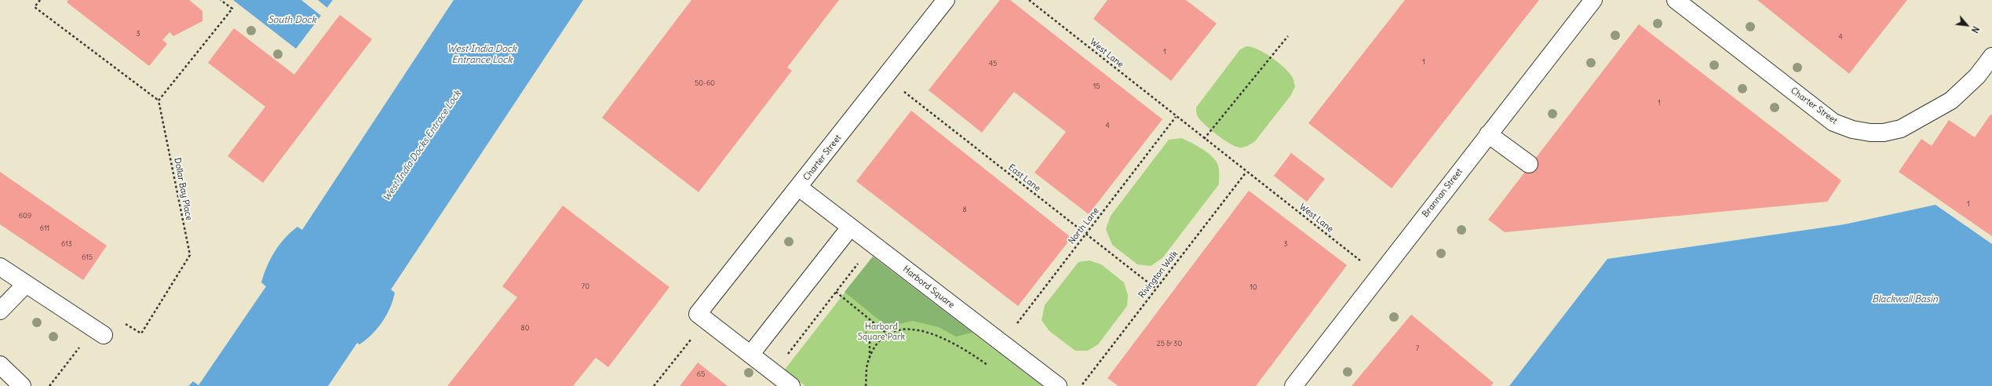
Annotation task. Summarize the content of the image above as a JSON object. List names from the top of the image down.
{
  "streets": {
    "street": ["Charter Street", "Brannan Street", "Harbord Square"],
    "path": [
      "West Lane",
      "East Lane",
      "Dollar Bay Place",
      "North Lane",
      "Rivington Walk"
    ]
  },
  "crossings": [
    ["West Lane", "Brannan Street"],
    ["West Lane", "North Lane"],
    ["West Lane", "Rivington Walk"],
    ["Charter Street", "East Lane"],
    ["Charter Street", "Harbord Square"],
    ["East Lane", "North Lane"],
    ["East Lane", "Rivington Walk"],
    ["North Lane", "Harbord Square"]
  ],
  "water": [
    "South Dock",
    "West India Dock Entrance Lock",
    "West India Docks Entrace Lock",
    "Blackwall Basin"
  ],
  "parks": ["Harbord Square Park"],
  "house_numbers": [
    "3",
    "4",
    "1",
    "1",
    "45",
    "50-60",
    "15",
    "1",
    "4",
    "1",
    "8",
    "609",
    "611",
    "613",
    "3",
    "615",
    "70",
    "10",
    "80",
    "25 & 30",
    "7",
    "65"
  ],
  "north": "bottom right"
}
